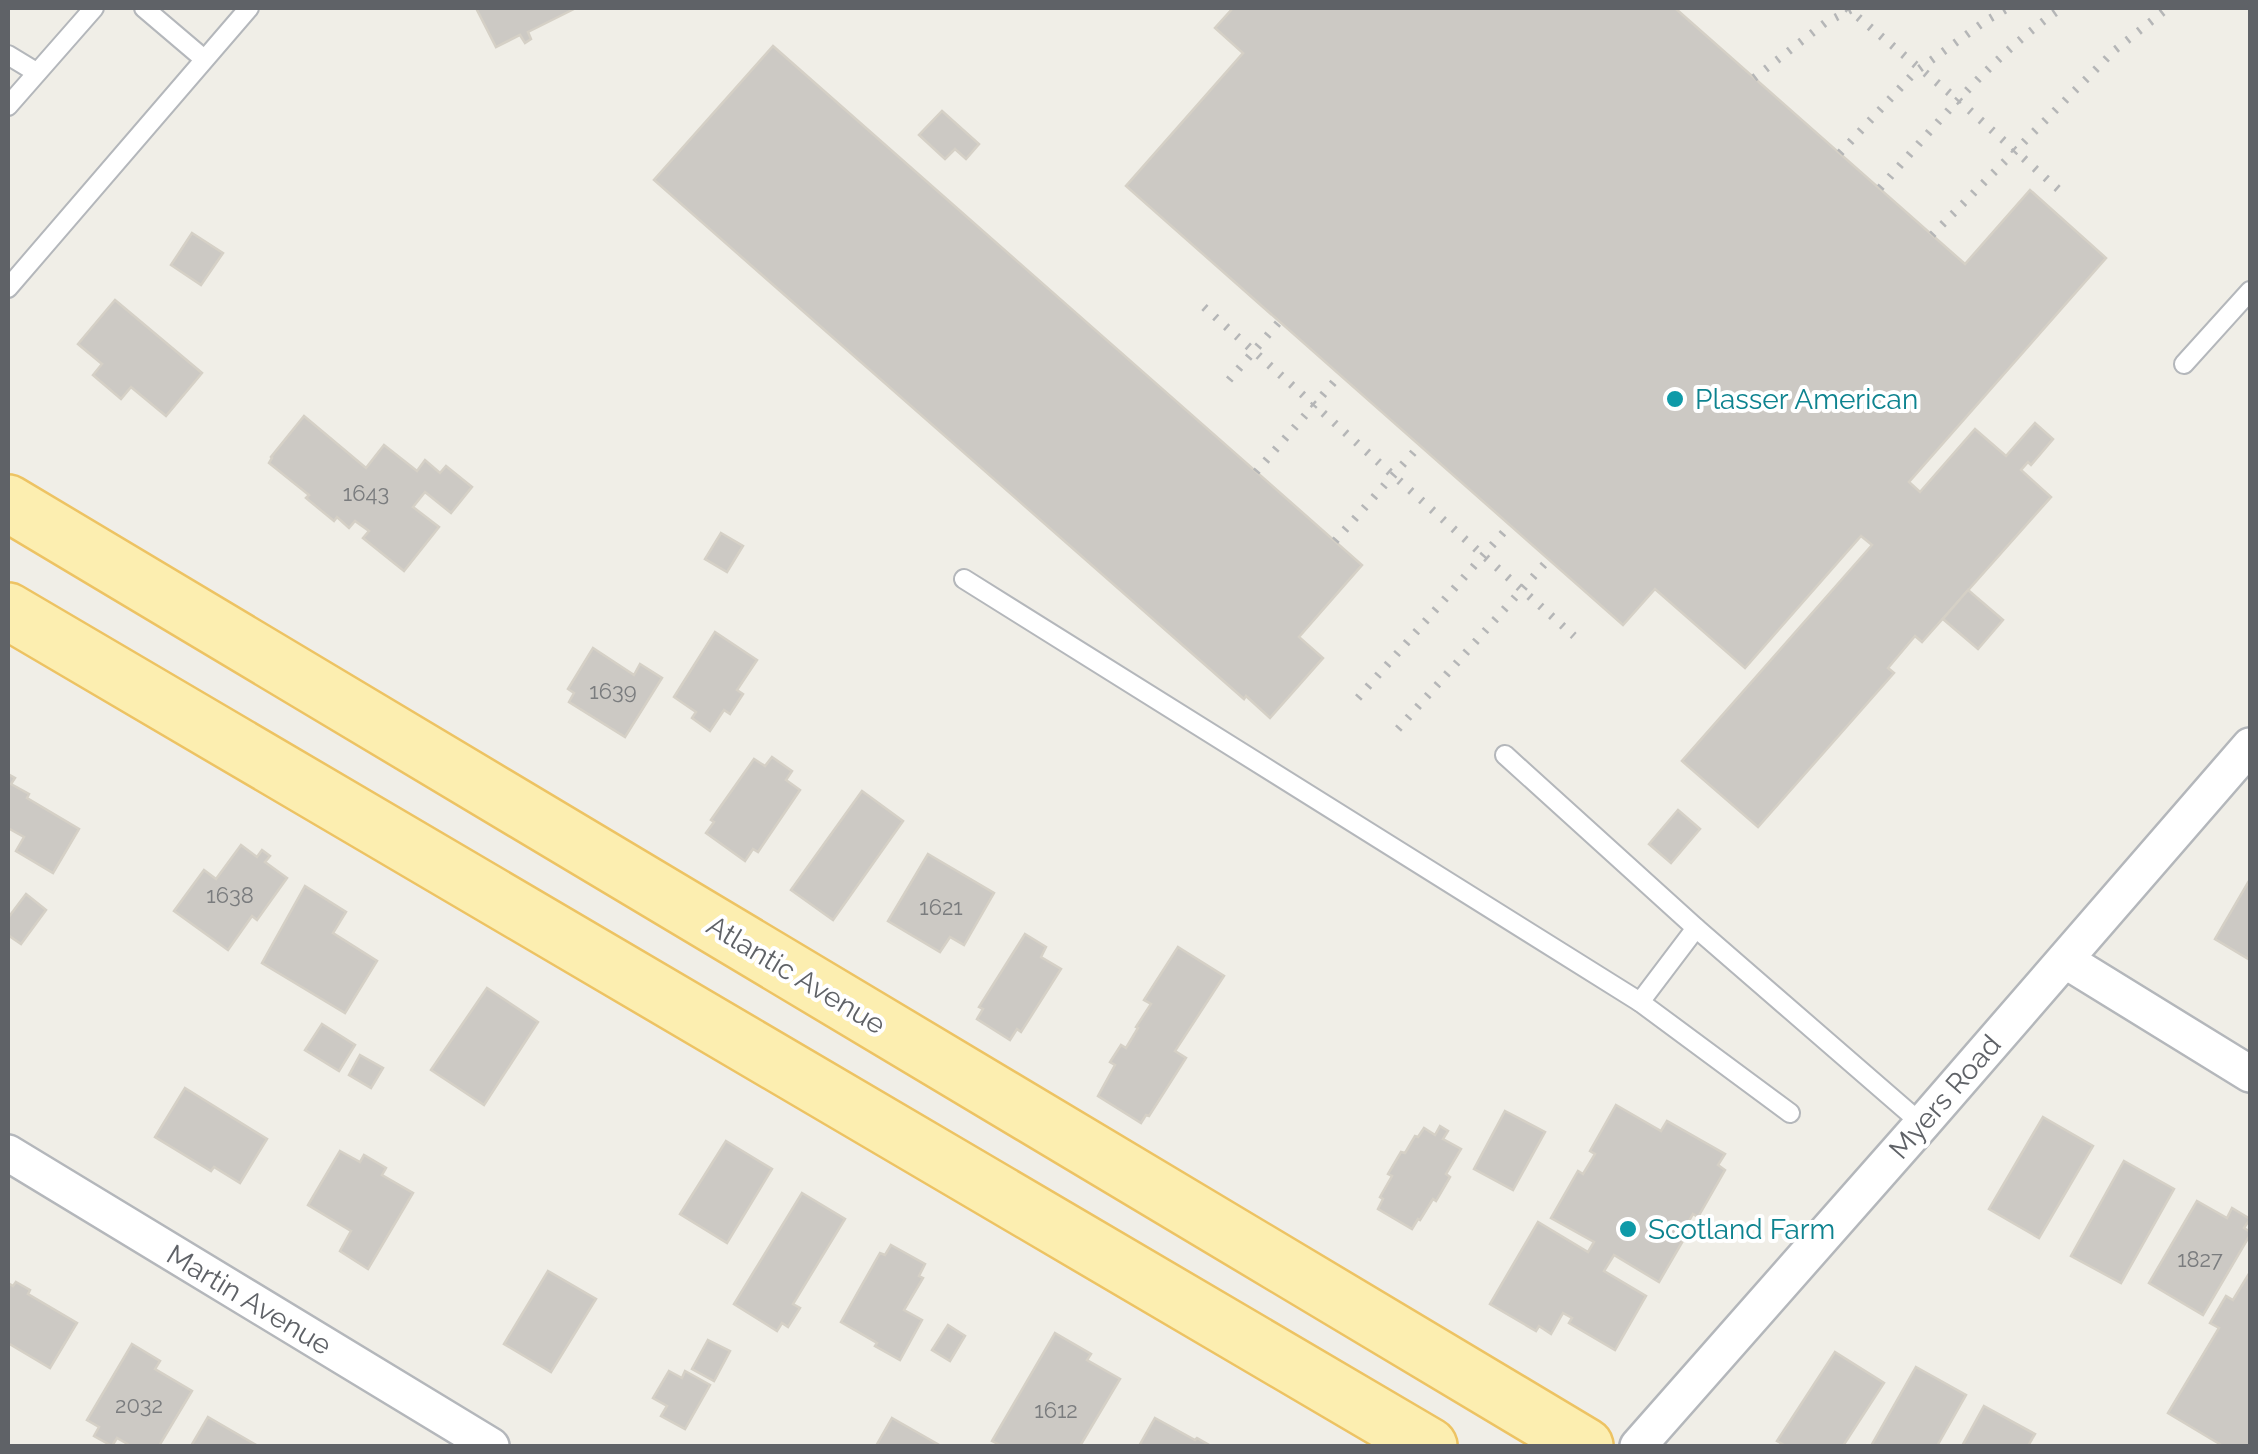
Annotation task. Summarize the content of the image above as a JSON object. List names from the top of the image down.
{
  "streets": {
    "main road": ["Atlantic Avenue"],
    "street": ["Myers Road", "Martin Avenue"]
  },
  "places": ["Plasser American", "Scotland Farm"],
  "house_numbers": [
    "1643",
    "1639",
    "1638",
    "1621",
    "1827",
    "2032",
    "1612"
  ]
}
